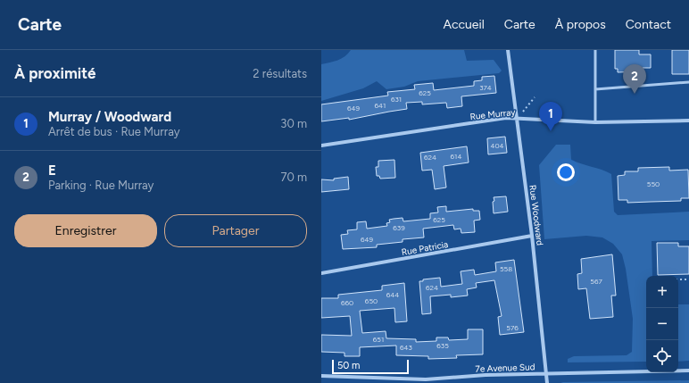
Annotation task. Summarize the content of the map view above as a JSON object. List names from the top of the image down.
{
  "streets": {
    "street": [
      "Rue Murray",
      "Rue Woodward",
      "Rue Patricia",
      "7e Avenue Sud"
    ]
  },
  "crossings": [
    ["Rue Murray", "Rue Woodward"],
    ["Rue Woodward", "Rue Patricia"],
    ["Rue Woodward", "7e Avenue Sud"]
  ],
  "house_numbers": [
    "374",
    "625",
    "631",
    "641",
    "649",
    "404",
    "614",
    "624",
    "550",
    "625",
    "639",
    "649",
    "558",
    "567",
    "624",
    "644",
    "650",
    "660",
    "576",
    "651",
    "635",
    "643"
  ],
  "scale_bar": "50 m",
  "page": {
    "header": "Carte",
    "nav": [
      "Accueil",
      "Carte",
      "À propos",
      "Contact"
    ],
    "heading": ["À proximité", "2 résultats"],
    "pins": ["2", "1"],
    "list": [
      {
        "mark": "1",
        "name": "Murray / Woodward",
        "note": "Arrêt de bus · Rue Murray",
        "value": "30 m"
      },
      {
        "mark": "2",
        "name": "E",
        "note": "Parking · Rue Murray",
        "value": "70 m"
      }
    ],
    "buttons": ["Enregistrer", "Partager"],
    "map_buttons": ["+", "−"],
    "scale": "50 m"
  }
}
